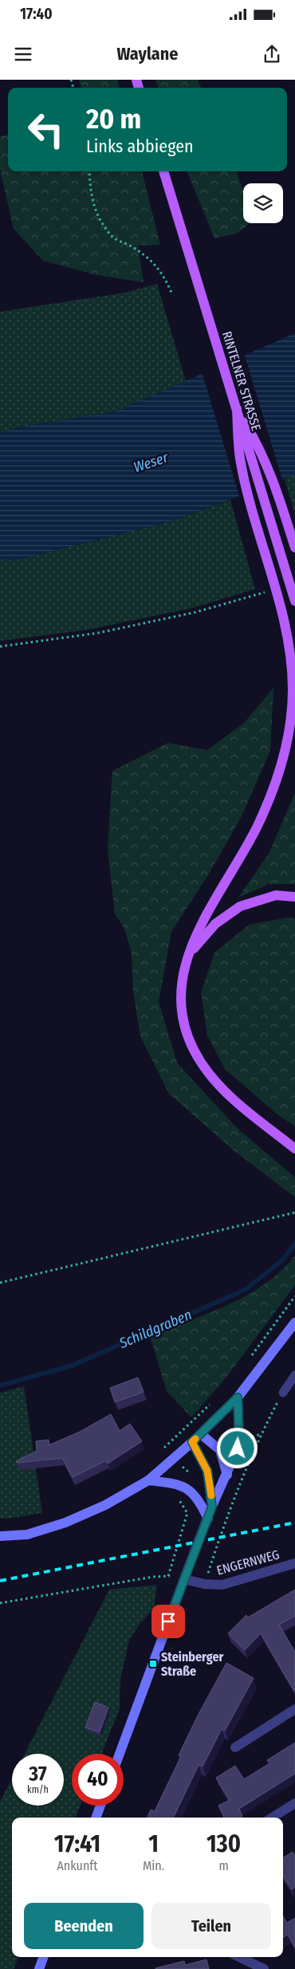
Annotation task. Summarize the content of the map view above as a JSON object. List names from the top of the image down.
{
  "streets": {
    "main road": ["RINTELNER STRASSE"],
    "street": ["ENGERNWEG"]
  },
  "water": ["Weser", "Schildgraben"],
  "places": {
    "transit": ["Steinberger Straße"]
  },
  "page": {
    "status": "17:40",
    "header": "Waylane",
    "turn": ["20 m", "Links abbiegen"],
    "speed": "37 km/h",
    "limit": "40",
    "eta": [
      "17:41",
      "Ankunft",
      "1",
      "Min.",
      "130",
      "m"
    ],
    "buttons": ["Beenden", "Teilen"]
  }
}
